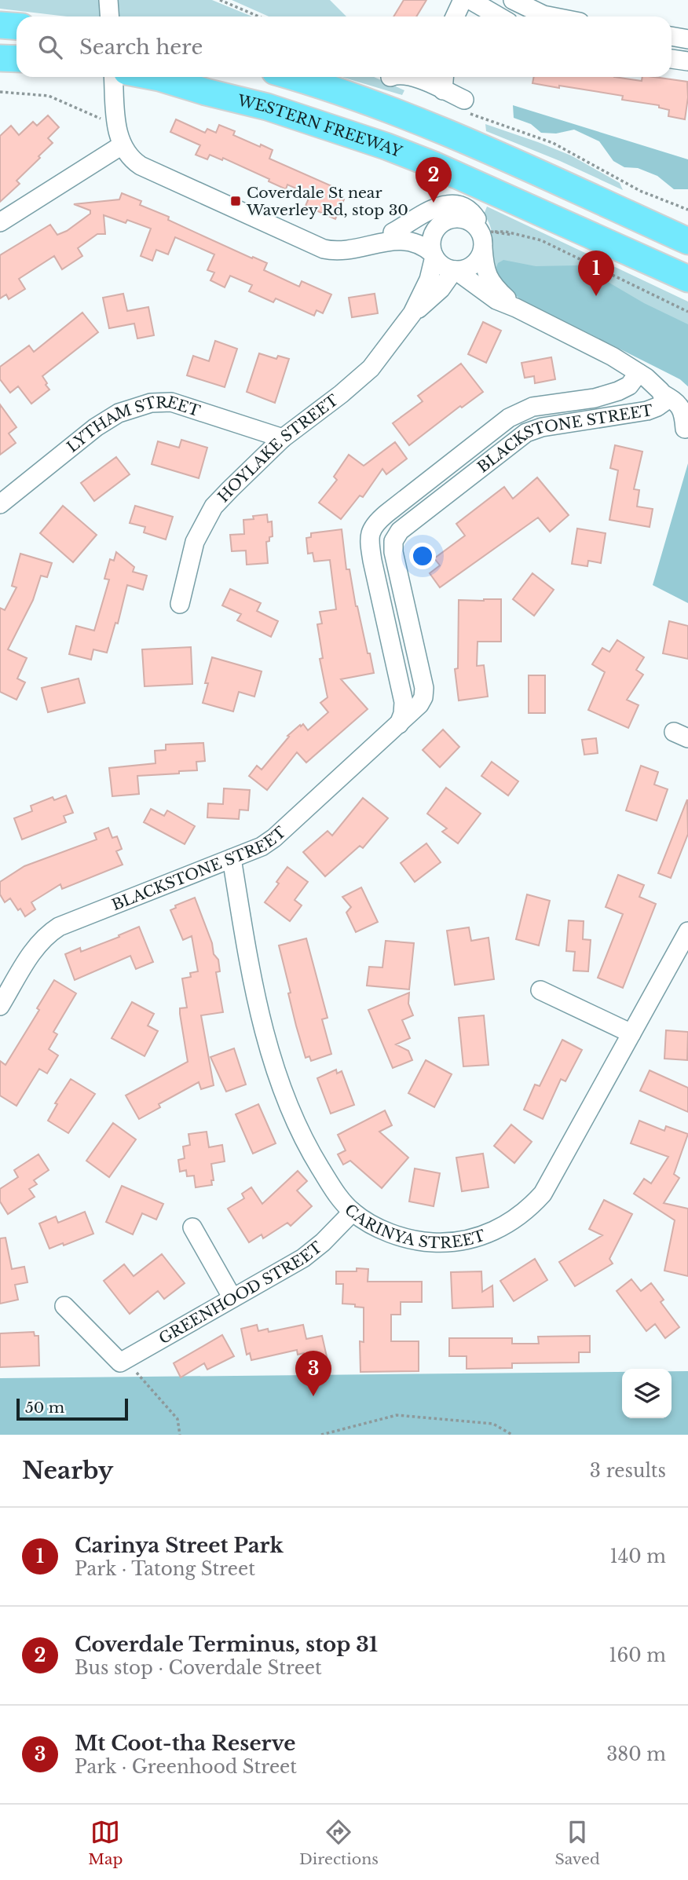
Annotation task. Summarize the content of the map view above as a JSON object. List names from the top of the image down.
{
  "streets": {
    "highway": ["WESTERN FREEWAY"],
    "street": [
      "LYTHAM STREET",
      "BLACKSTONE STREET",
      "HOYLAKE STREET",
      "CARINYA STREET",
      "GREENHOOD STREET"
    ]
  },
  "crossings": [
    ["LYTHAM STREET", "HOYLAKE STREET"],
    ["BLACKSTONE STREET", "CARINYA STREET"],
    ["CARINYA STREET", "GREENHOOD STREET"]
  ],
  "places": {
    "transit": ["Coverdale St near Waverley Rd, stop 30"]
  },
  "scale_bar": "50 m",
  "page": {
    "search": "Search here",
    "pins": ["2", "1", "3"],
    "scale": "50 m",
    "heading": ["Nearby", "3 results"],
    "list": [
      {
        "mark": "1",
        "name": "Carinya Street Park",
        "note": "Park · Tatong Street",
        "value": "140 m"
      },
      {
        "mark": "2",
        "name": "Coverdale Terminus, stop 31",
        "note": "Bus stop · Coverdale Street",
        "value": "160 m"
      },
      {
        "mark": "3",
        "name": "Mt Coot-tha Reserve",
        "note": "Park · Greenhood Street",
        "value": "380 m"
      }
    ],
    "nav": ["Map", "Directions", "Saved"]
  }
}
